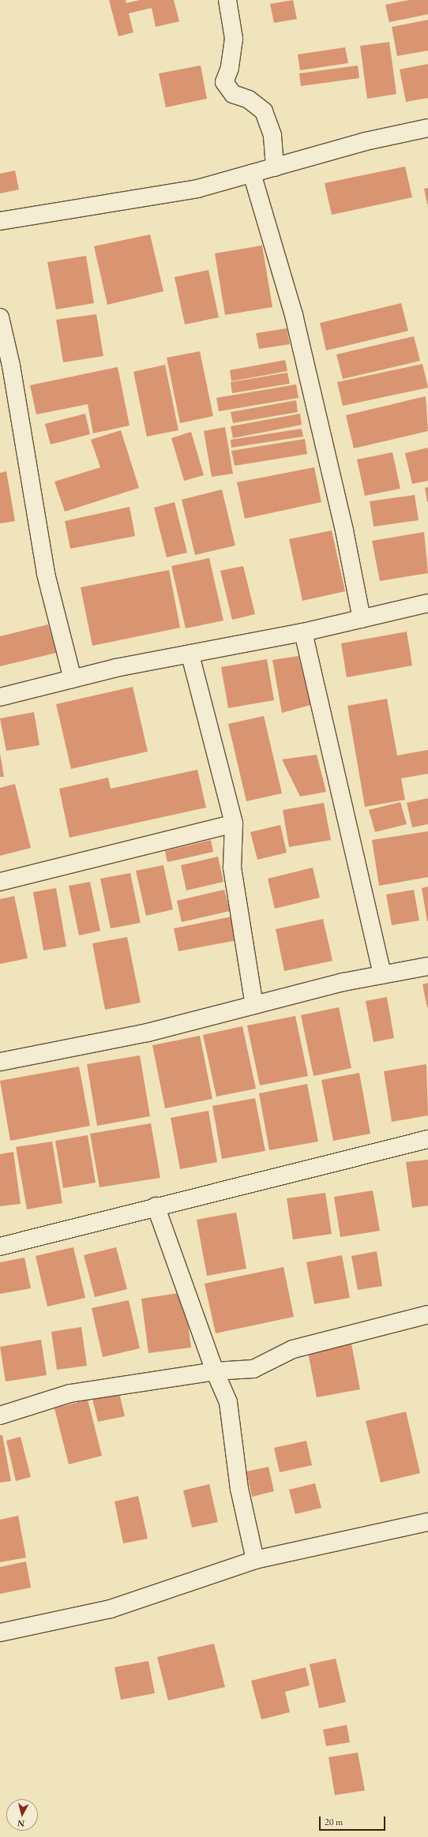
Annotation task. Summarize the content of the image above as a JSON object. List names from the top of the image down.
{
  "scale_bar": "20 m",
  "north": "bottom"
}
